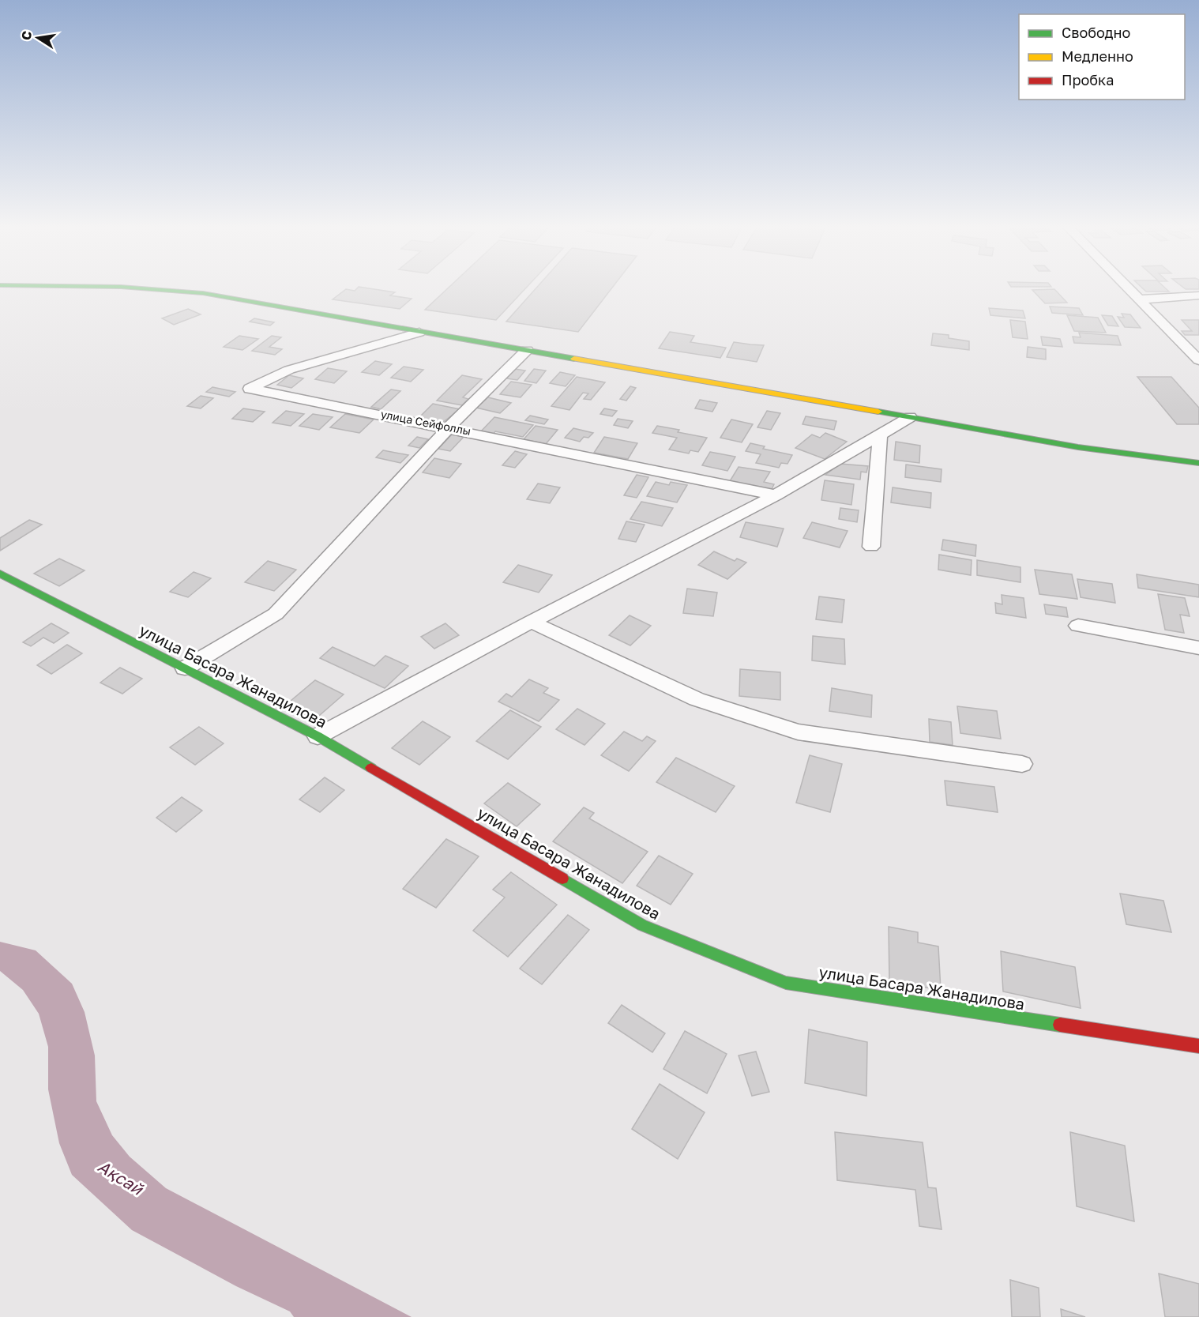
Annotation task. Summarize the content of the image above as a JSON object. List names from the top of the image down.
{
  "streets": {
    "street": ["улица Сейфоллы", "улица Басара Жанадилова"]
  },
  "water": ["Ақсай"],
  "legend": ["Свободно", "Медленно", "Пробка"],
  "north": "left"
}
